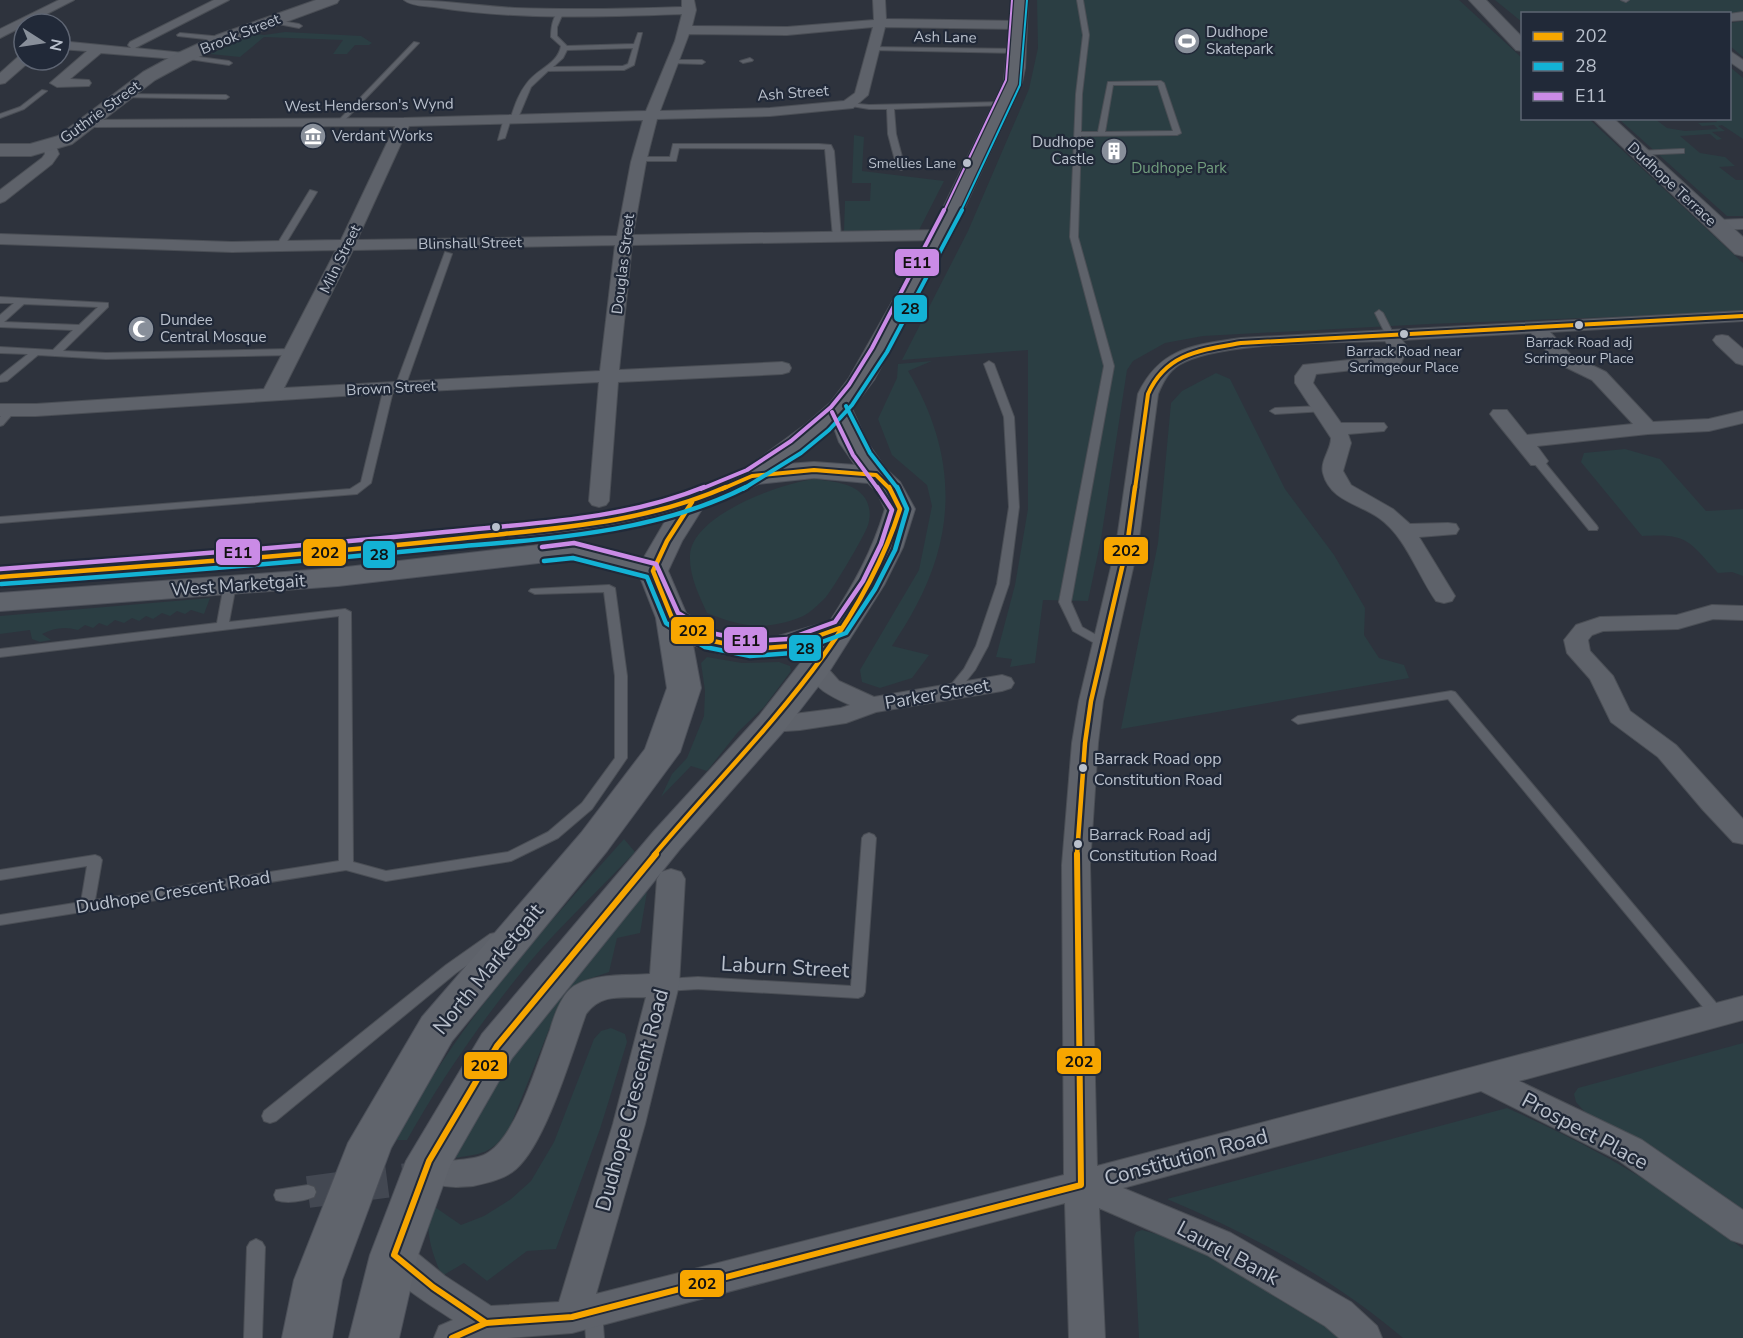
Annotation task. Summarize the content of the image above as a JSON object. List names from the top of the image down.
{
  "streets": {
    "main road": ["West Marketgait", "North Marketgait"],
    "street": [
      "Brook Street",
      "Ash Street",
      "West Henderson's Wynd",
      "Guthrie Street",
      "Dudhope Terrace",
      "Blinshall Street",
      "Miln Street",
      "Douglas Street",
      "Brown Street",
      "Parker Street",
      "Dudhope Crescent Road",
      "Prospect Place",
      "Constitution Road",
      "Laurel Bank"
    ],
    "lane": ["Ash Lane", "Laburn Street"]
  },
  "crossings": [
    ["Brook Street", "Guthrie Street"],
    ["Ash Lane", "Ash Street"],
    ["Ash Street", "West Henderson's Wynd"],
    ["Ash Street", "Douglas Street"],
    ["West Henderson's Wynd", "Guthrie Street"],
    ["West Henderson's Wynd", "Miln Street"],
    ["West Henderson's Wynd", "Douglas Street"],
    ["Blinshall Street", "Miln Street"],
    ["Blinshall Street", "Douglas Street"],
    ["Miln Street", "Brown Street"],
    ["Douglas Street", "Brown Street"],
    ["West Marketgait", "North Marketgait"],
    ["Dudhope Crescent Road", "Laburn Street"],
    ["Dudhope Crescent Road", "Constitution Road"],
    ["Prospect Place", "Constitution Road"],
    ["Constitution Road", "Laurel Bank"]
  ],
  "parks": ["Dudhope Park"],
  "places": {
    "sports": ["Dudhope Skatepark"],
    "museum": ["Verdant Works"],
    "building": ["Dudhope Castle"],
    "other": [
      "Smellies Lane",
      "Barrack Road adj Scrimgeour Place",
      "Barrack Road near Scrimgeour Place",
      "Barrack Road opp Constitution Road",
      "Barrack Road adj Constitution Road"
    ],
    "mosque": ["Dundee Central Mosque"]
  },
  "lines": ["transit line 28", "transit line E11", "transit line 202"],
  "legend": ["202", "28", "E11"],
  "north": "right"
}
